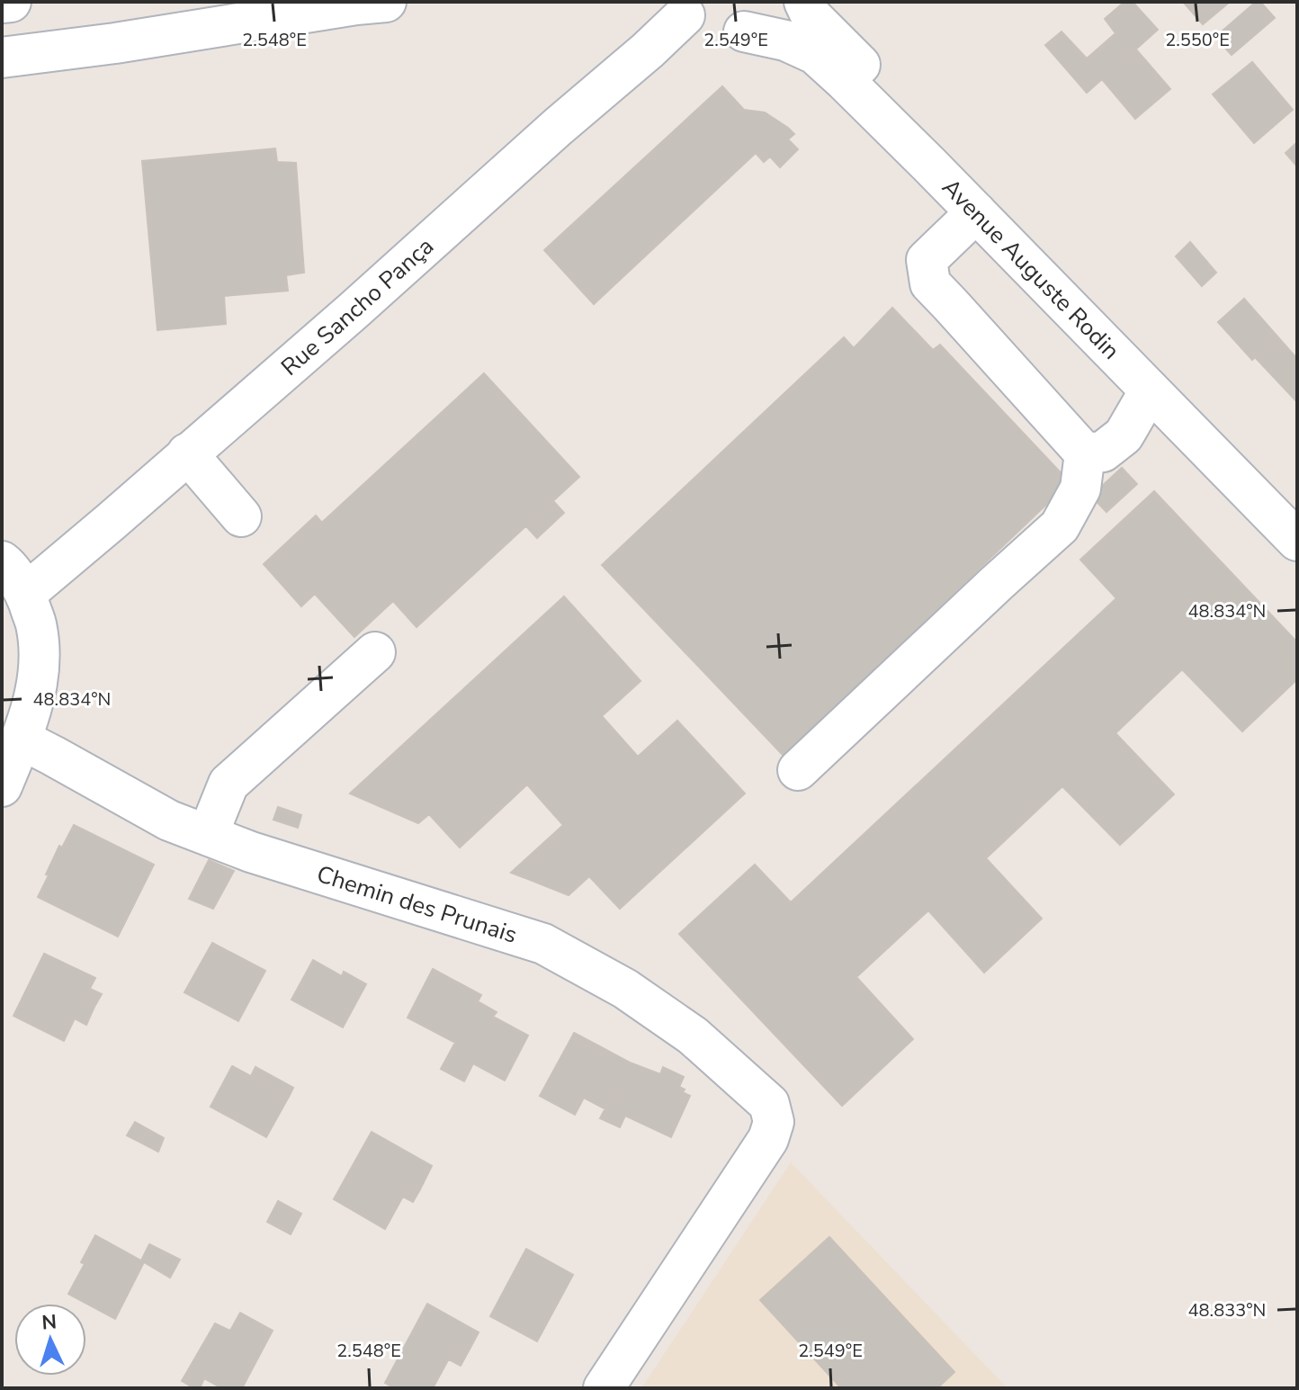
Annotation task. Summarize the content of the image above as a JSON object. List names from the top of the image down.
{
  "streets": {
    "street": ["Avenue Auguste Rodin", "Rue Sancho Pança", "Chemin des Prunais"]
  },
  "crossings": [
    ["Avenue Auguste Rodin", "Rue Sancho Pança"]
  ],
  "north": "top",
  "coordinates": [
    "2.548°E",
    "2.549°E",
    "2.550°E",
    "48.834°N",
    "48.833°N"
  ]
}
